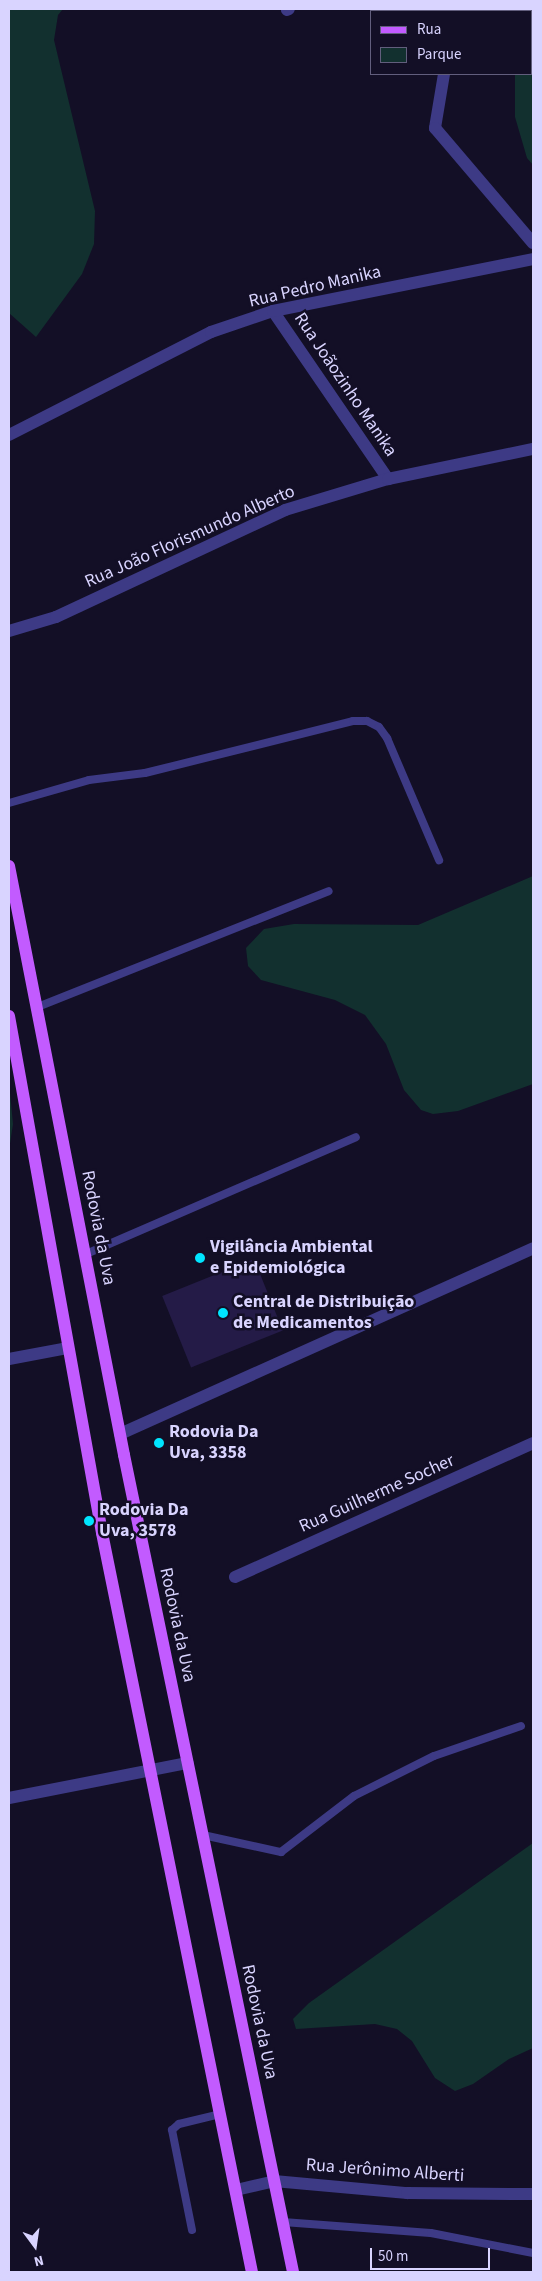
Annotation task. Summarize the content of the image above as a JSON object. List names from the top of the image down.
{
  "streets": {
    "main road": ["Rodovia da Uva"],
    "street": [
      "Rua Pedro Manika",
      "Rua Joãozinho Manika",
      "Rua João Florismundo Alberto",
      "Rua Guilherme Socher",
      "Rua Jerônimo Alberti"
    ]
  },
  "crossings": [
    ["Rua Pedro Manika", "Rua Joãozinho Manika"],
    ["Rua Joãozinho Manika", "Rua João Florismundo Alberto"],
    ["Rodovia da Uva", "Rua Jerônimo Alberti"]
  ],
  "places": [
    "Vigilância Ambiental e Epidemiológica",
    "Central de Distribuição de Medicamentos",
    "Rodovia Da Uva, 3358",
    "Rodovia Da Uva, 3578"
  ],
  "legend": ["Rua", "Parque"],
  "scale_bar": "50 m",
  "north": "bottom"
}
